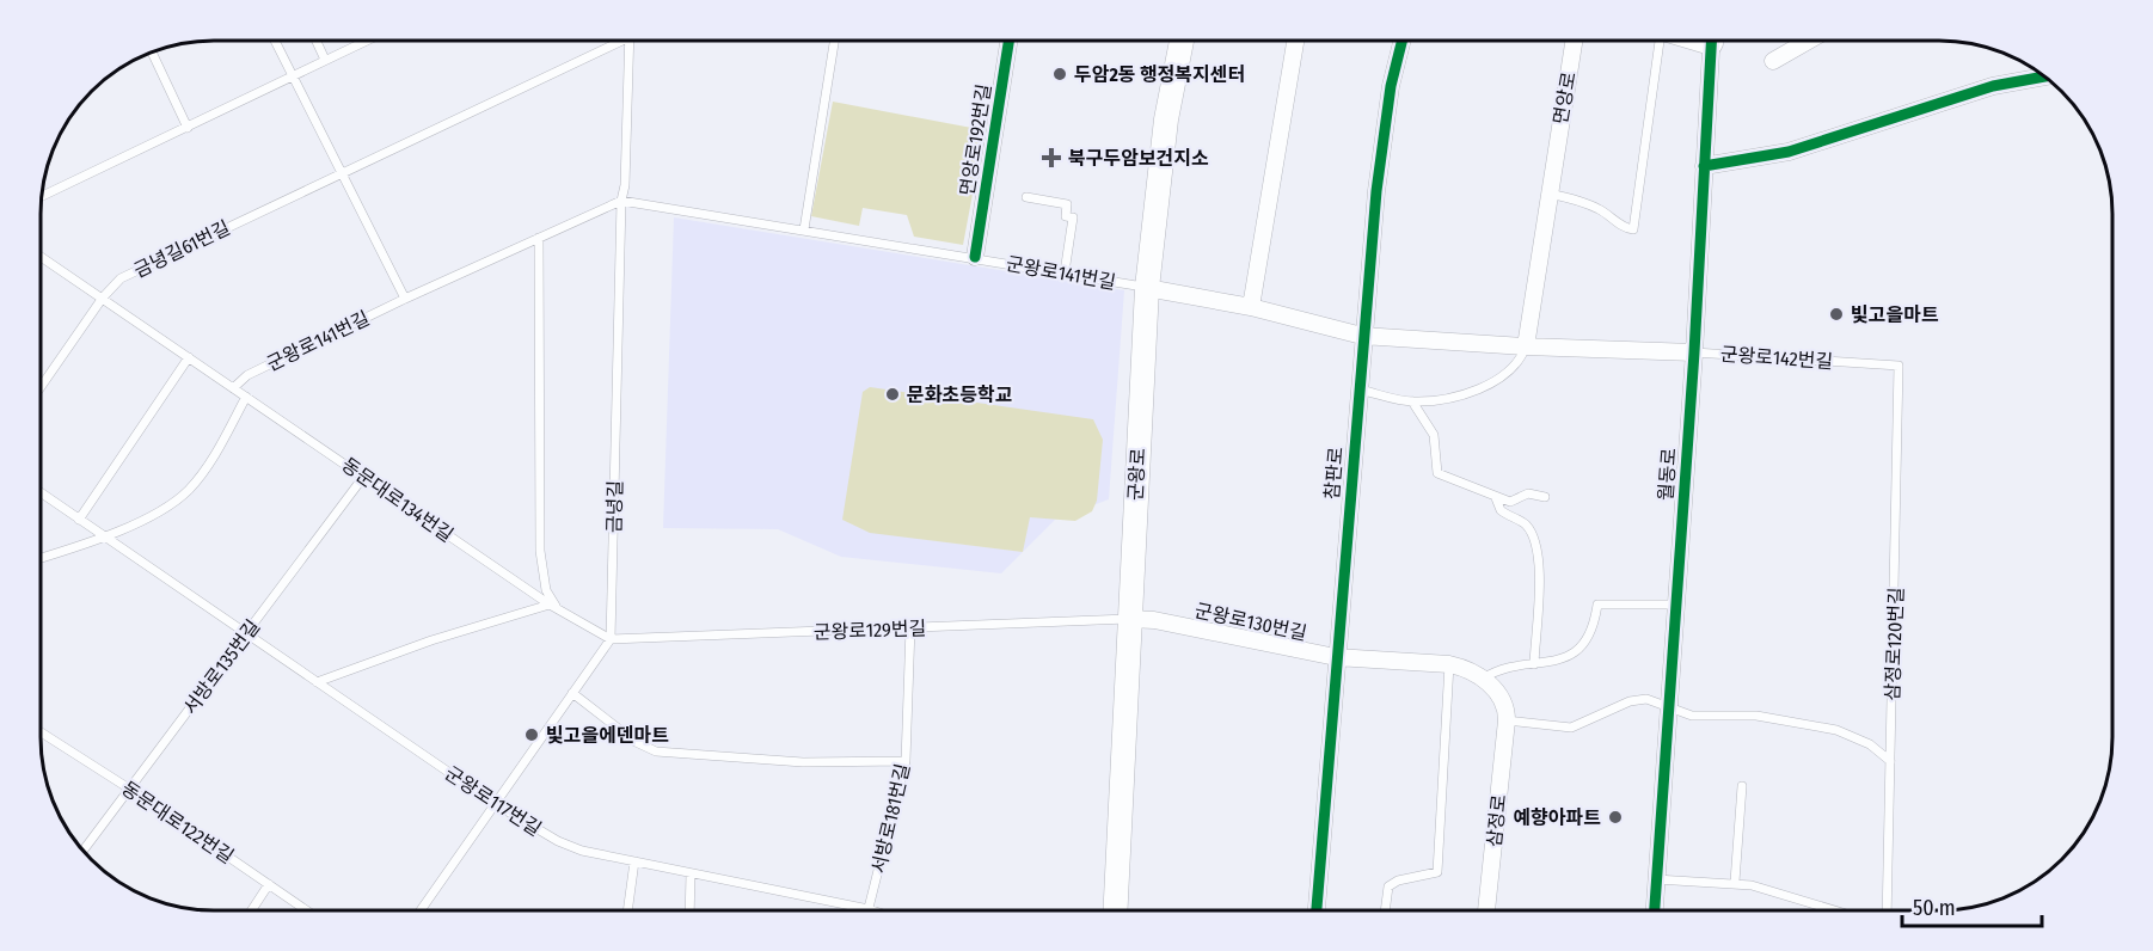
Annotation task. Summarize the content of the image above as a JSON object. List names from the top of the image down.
{
  "streets": {
    "main road": ["군왕로"],
    "street": [
      "면앙로",
      "면앙로192번길",
      "군왕로142번길",
      "참판로",
      "월동로",
      "군왕로130번길",
      "삼정로"
    ],
    "lane": [
      "금녕길61번길",
      "군왕로141번길",
      "동문대로134번길",
      "금녕길",
      "군왕로129번길",
      "삼정로120번길",
      "서방로135번길",
      "군왕로117번길",
      "서방로181번길",
      "동문대로122번길"
    ]
  },
  "crossings": [
    ["면앙로192번길", "군왕로141번길"],
    ["금녕길61번길", "동문대로134번길"],
    ["군왕로141번길", "군왕로142번길"],
    ["군왕로141번길", "군왕로"],
    ["군왕로141번길", "동문대로134번길"],
    ["군왕로141번길", "금녕길"],
    ["군왕로142번길", "참판로"],
    ["군왕로142번길", "군왕로"],
    ["군왕로142번길", "월동로"],
    ["군왕로142번길", "삼정로120번길"],
    ["참판로", "군왕로130번길"],
    ["군왕로", "군왕로130번길"],
    ["군왕로", "군왕로129번길"],
    ["동문대로134번길", "금녕길"],
    ["동문대로134번길", "군왕로129번길"],
    ["동문대로134번길", "서방로135번길"],
    ["금녕길", "군왕로129번길"],
    ["군왕로130번길", "군왕로129번길"],
    ["군왕로130번길", "삼정로"],
    ["군왕로129번길", "서방로181번길"],
    ["서방로135번길", "군왕로117번길"],
    ["서방로135번길", "동문대로122번길"],
    ["군왕로117번길", "서방로181번길"]
  ],
  "places": {
    "other": [
      "두암2동 행정복지센터",
      "빛고을마트",
      "문화초등학교",
      "빛고을에덴마트",
      "예향아파트"
    ],
    "health": ["북구두암보건지소"]
  },
  "scale_bar": "50 m"
}
